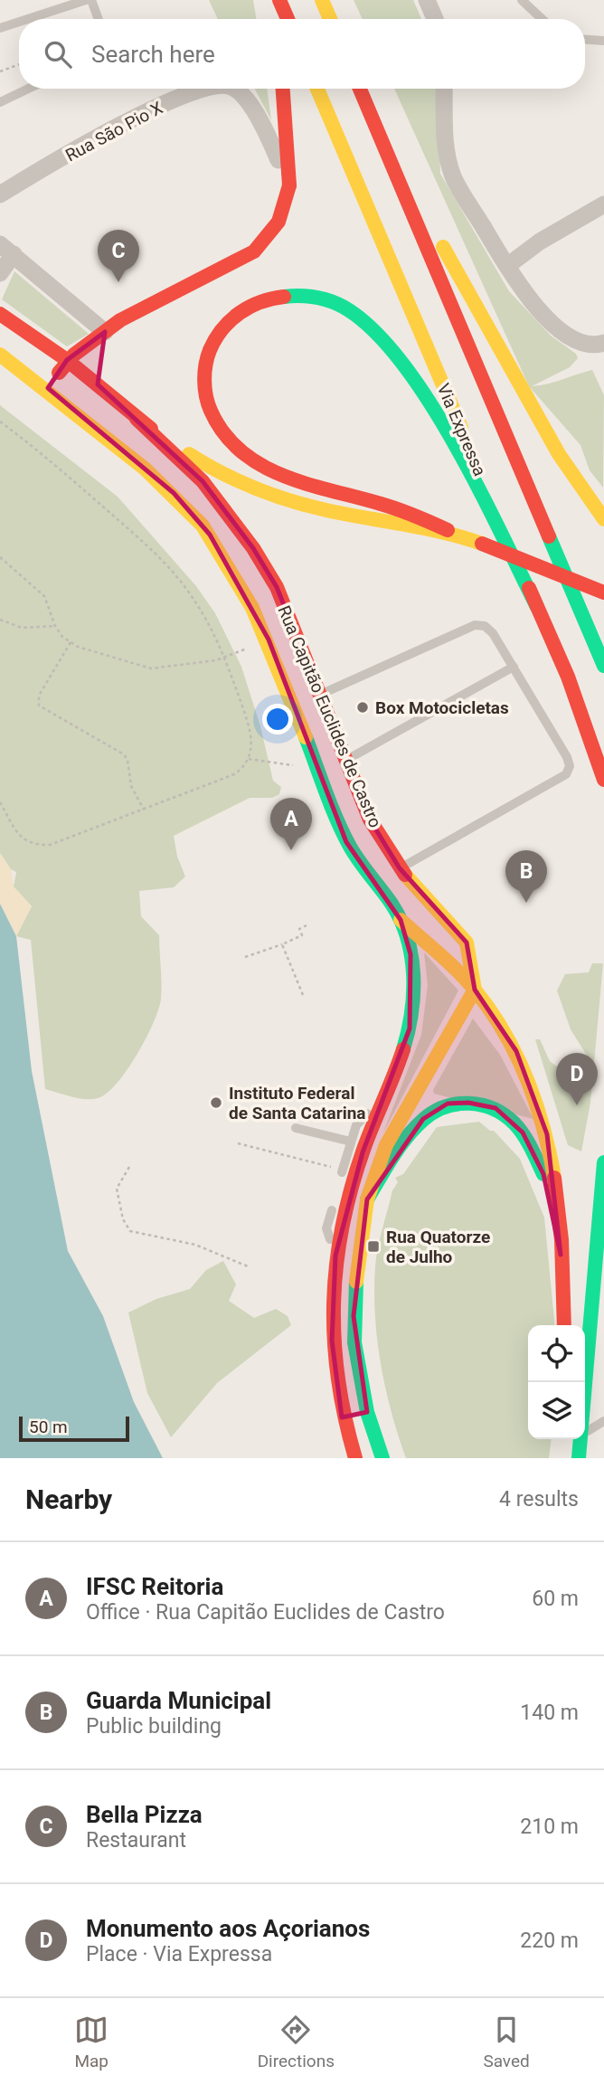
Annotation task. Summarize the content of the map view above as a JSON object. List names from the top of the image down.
{
  "streets": {
    "main road": ["Via Expressa", "Rua Capitão Euclides de Castro"],
    "street": ["Rua São Pio X"]
  },
  "places": {
    "other": ["Box Motocicletas", "Instituto Federal de Santa Catarina"],
    "transit": ["Rua Quatorze de Julho"]
  },
  "scale_bar": "50 m",
  "page": {
    "search": "Search here",
    "pins": [
      "C",
      "A",
      "B",
      "D"
    ],
    "scale": "50 m",
    "heading": ["Nearby", "4 results"],
    "list": [
      {
        "mark": "A",
        "name": "IFSC Reitoria",
        "note": "Office · Rua Capitão Euclides de Castro",
        "value": "60 m"
      },
      {
        "mark": "B",
        "name": "Guarda Municipal",
        "note": "Public building",
        "value": "140 m"
      },
      {
        "mark": "C",
        "name": "Bella Pizza",
        "note": "Restaurant",
        "value": "210 m"
      },
      {
        "mark": "D",
        "name": "Monumento aos Açorianos",
        "note": "Place · Via Expressa",
        "value": "220 m"
      }
    ],
    "nav": ["Map", "Directions", "Saved"]
  }
}
